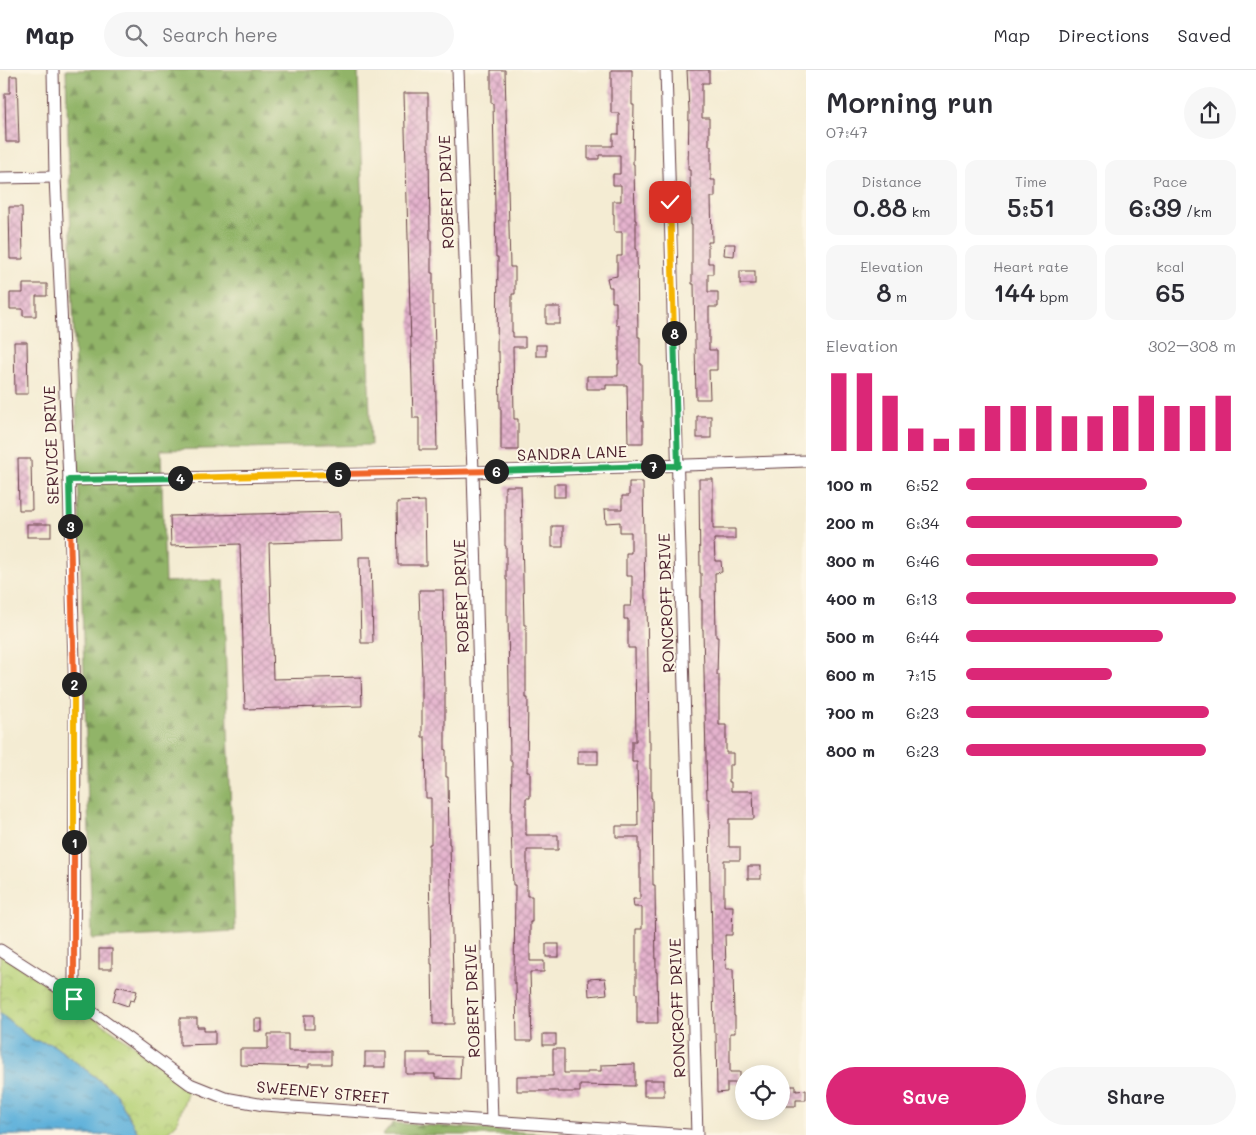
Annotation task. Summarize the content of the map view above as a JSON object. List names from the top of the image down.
{
  "streets": {
    "street": [
      "ROBERT DRIVE",
      "SERVICE DRIVE",
      "SANDRA LANE",
      "RONCROFF DRIVE",
      "SWEENEY STREET"
    ]
  },
  "crossings": [
    ["ROBERT DRIVE", "SANDRA LANE"],
    ["ROBERT DRIVE", "SWEENEY STREET"],
    ["SERVICE DRIVE", "SANDRA LANE"],
    ["SERVICE DRIVE", "SWEENEY STREET"],
    ["SANDRA LANE", "RONCROFF DRIVE"]
  ],
  "page": {
    "header": "Map",
    "search": "Search here",
    "nav": ["Map", "Directions", "Saved"],
    "heading": ["Morning run", "07:47"],
    "stats": [
      ["Distance", "0.88 km"],
      ["Time", "5:51"],
      ["Pace", "6:39 /km"],
      ["Elevation", "8 m"],
      ["Heart rate", "144 bpm"],
      ["kcal", "65"]
    ],
    "pins": [
      "8",
      "7",
      "6",
      "5",
      "4",
      "3",
      "2",
      "1"
    ],
    "chart": ["Elevation", "302–308 m"],
    "list": [
      {
        "name": "100 m",
        "note": "6:52"
      },
      {
        "name": "200 m",
        "note": "6:34"
      },
      {
        "name": "300 m",
        "note": "6:46"
      },
      {
        "name": "400 m",
        "note": "6:13"
      },
      {
        "name": "500 m",
        "note": "6:44"
      },
      {
        "name": "600 m",
        "note": "7:15"
      },
      {
        "name": "700 m",
        "note": "6:23"
      },
      {
        "name": "800 m",
        "note": "6:23"
      }
    ],
    "buttons": ["Save", "Share"]
  }
}
